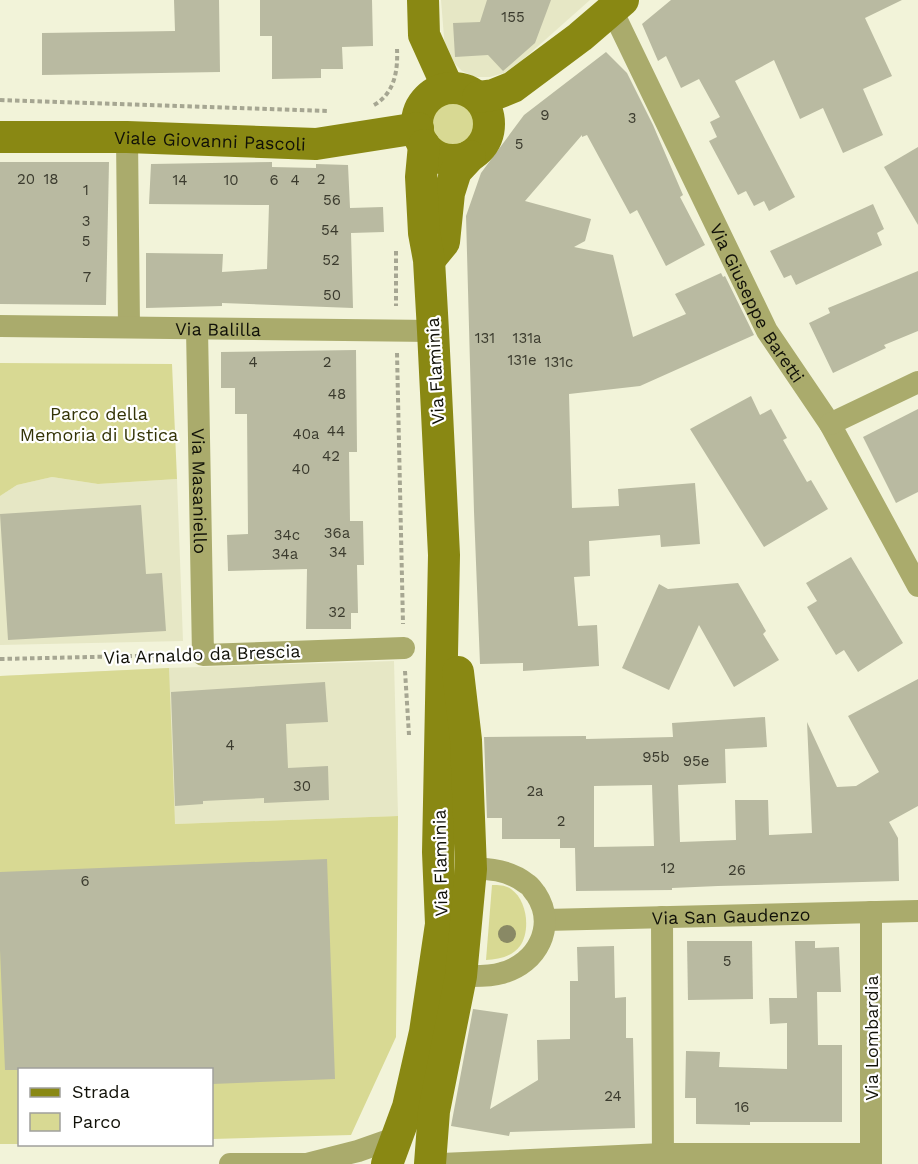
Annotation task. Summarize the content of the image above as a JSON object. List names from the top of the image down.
{
  "streets": {
    "street": [
      "Viale Giovanni Pascoli",
      "Via Giuseppe Baretti",
      "Via Balilla",
      "Via Flaminia",
      "Via Masaniello",
      "Via Arnaldo da Brescia",
      "Via San Gaudenzo",
      "Via Lombardia"
    ]
  },
  "crossings": [
    ["Viale Giovanni Pascoli", "Via Flaminia"],
    ["Via Balilla", "Via Flaminia"],
    ["Via Balilla", "Via Masaniello"],
    ["Via Masaniello", "Via Arnaldo da Brescia"],
    ["Via San Gaudenzo", "Via Lombardia"]
  ],
  "parks": ["Parco della Memoria di Ustica"],
  "house_numbers": [
    "155",
    "9",
    "3",
    "5",
    "20",
    "18",
    "2",
    "14",
    "10",
    "6",
    "4",
    "1",
    "56",
    "3",
    "54",
    "5",
    "52",
    "7",
    "50",
    "131",
    "131a",
    "131e",
    "4",
    "2",
    "131c",
    "48",
    "44",
    "40a",
    "42",
    "40",
    "36a",
    "34c",
    "34",
    "34a",
    "32",
    "4",
    "95b",
    "95e",
    "30",
    "2a",
    "2",
    "12",
    "26",
    "6",
    "5",
    "24",
    "16"
  ],
  "legend": ["Strada", "Parco"]
}
